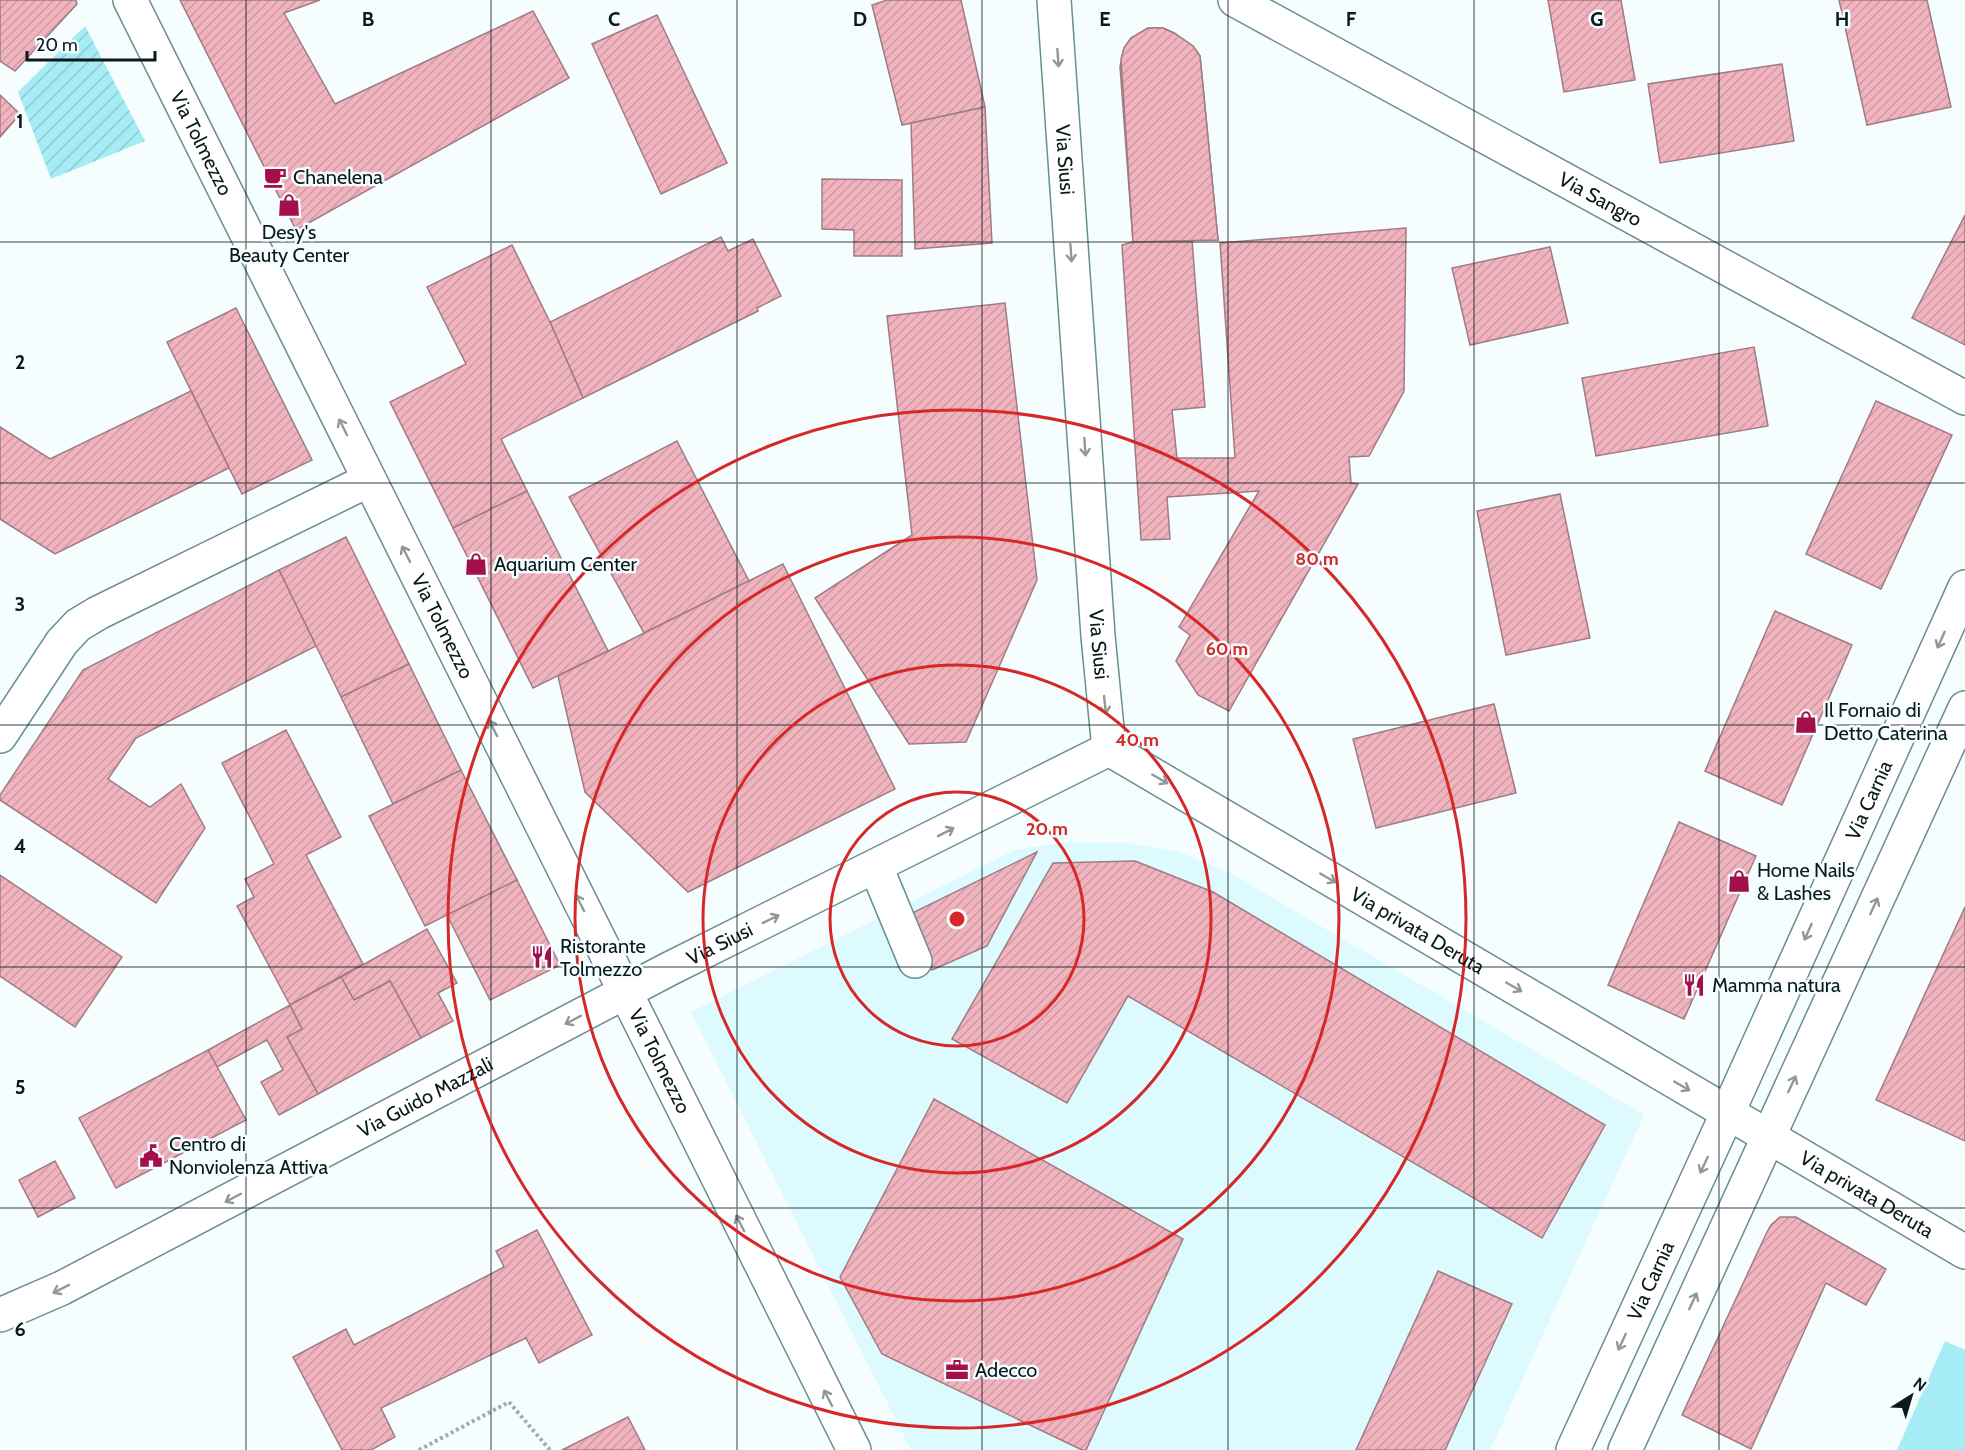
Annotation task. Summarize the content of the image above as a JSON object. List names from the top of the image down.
{
  "streets": {
    "street": [
      "Via Tolmezzo",
      "Via Siusi",
      "Via Sangro",
      "Via Carnia",
      "Via privata Deruta",
      "Via Guido Mazzali"
    ]
  },
  "crossings": [
    ["Via Tolmezzo", "Via Siusi"],
    ["Via Tolmezzo", "Via Guido Mazzali"],
    ["Via Siusi", "Via privata Deruta"],
    ["Via Siusi", "Via Guido Mazzali"],
    ["Via Carnia", "Via privata Deruta"]
  ],
  "one_way": ["Via Tolmezzo", "Via privata Deruta", "Via Guido Mazzali"],
  "places": {
    "cafe": ["Chanelena"],
    "shop": [
      "Desy's Beauty Center",
      "Aquarium Center",
      "Il Fornaio di Detto Caterina",
      "Home Nails & Lashes"
    ],
    "restaurant": ["Ristorante Tolmezzo", "Mamma natura"],
    "public building": ["Centro di Nonviolenza Attiva"],
    "office": ["Adecco"]
  },
  "scale_bar": "20 m",
  "north": "top right",
  "grid": {
    "columns": [
      "B",
      "C",
      "D",
      "E",
      "F",
      "G",
      "H"
    ],
    "rows": [
      "1",
      "2",
      "3",
      "4",
      "5",
      "6"
    ]
  },
  "rings": [
    "80 m",
    "60 m",
    "40 m",
    "20 m"
  ]
}
